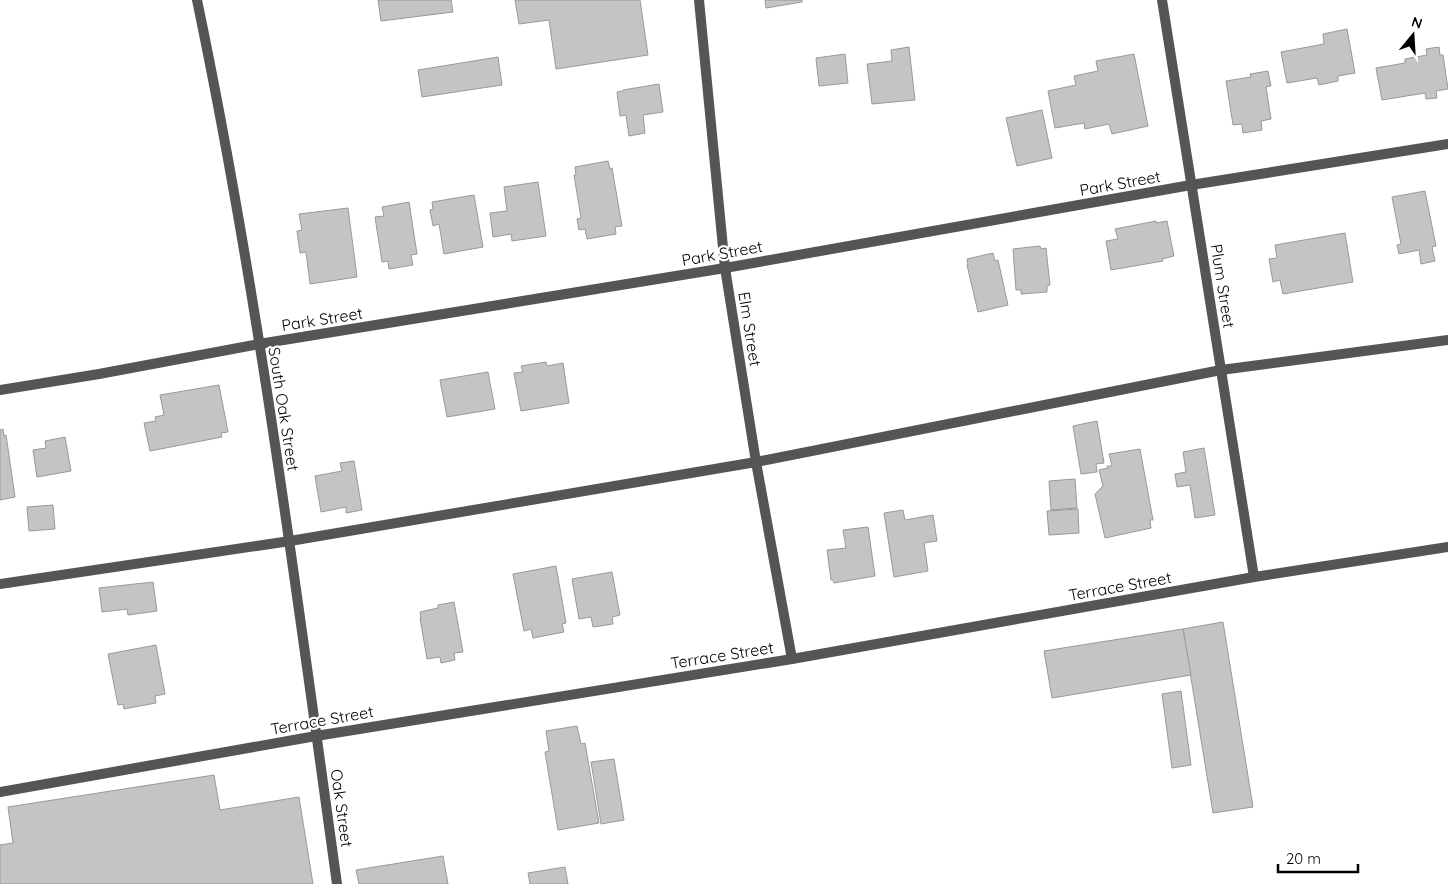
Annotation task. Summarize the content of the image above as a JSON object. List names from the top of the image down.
{
  "streets": {
    "street": [
      "Park Street",
      "Plum Street",
      "Elm Street",
      "South Oak Street",
      "Terrace Street",
      "Oak Street"
    ]
  },
  "crossings": [
    ["Park Street", "Plum Street"],
    ["Park Street", "Elm Street"],
    ["Park Street", "South Oak Street"],
    ["Plum Street", "Terrace Street"],
    ["Elm Street", "Terrace Street"],
    ["South Oak Street", "Terrace Street"],
    ["South Oak Street", "Oak Street"],
    ["Terrace Street", "Oak Street"]
  ],
  "scale_bar": "20 m",
  "north": "top"
}
